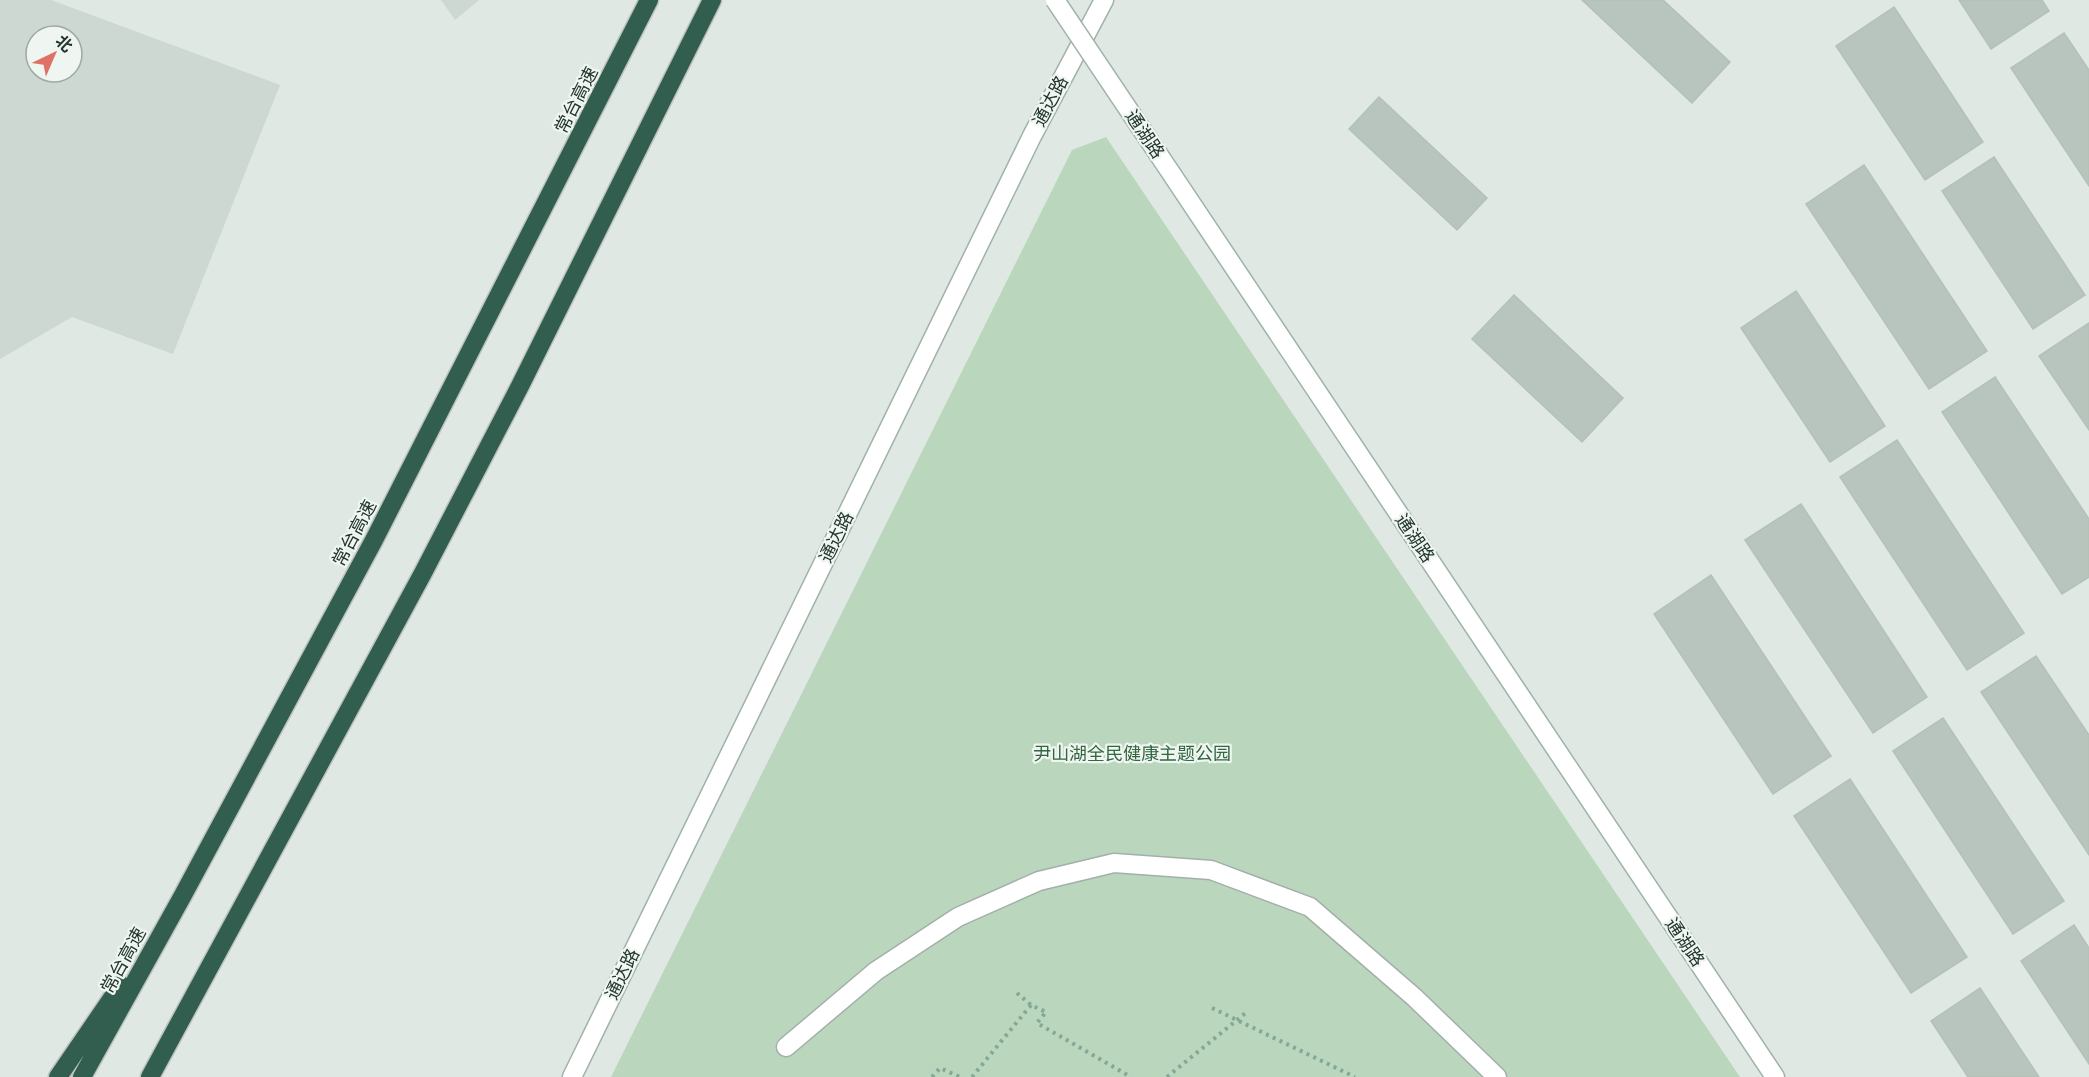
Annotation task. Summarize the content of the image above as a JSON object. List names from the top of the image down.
{
  "streets": {
    "highway": ["常台高速"],
    "street": ["通达路", "通湖路"]
  },
  "parks": ["尹山湖全民健康主题公园"],
  "north": "top right"
}
